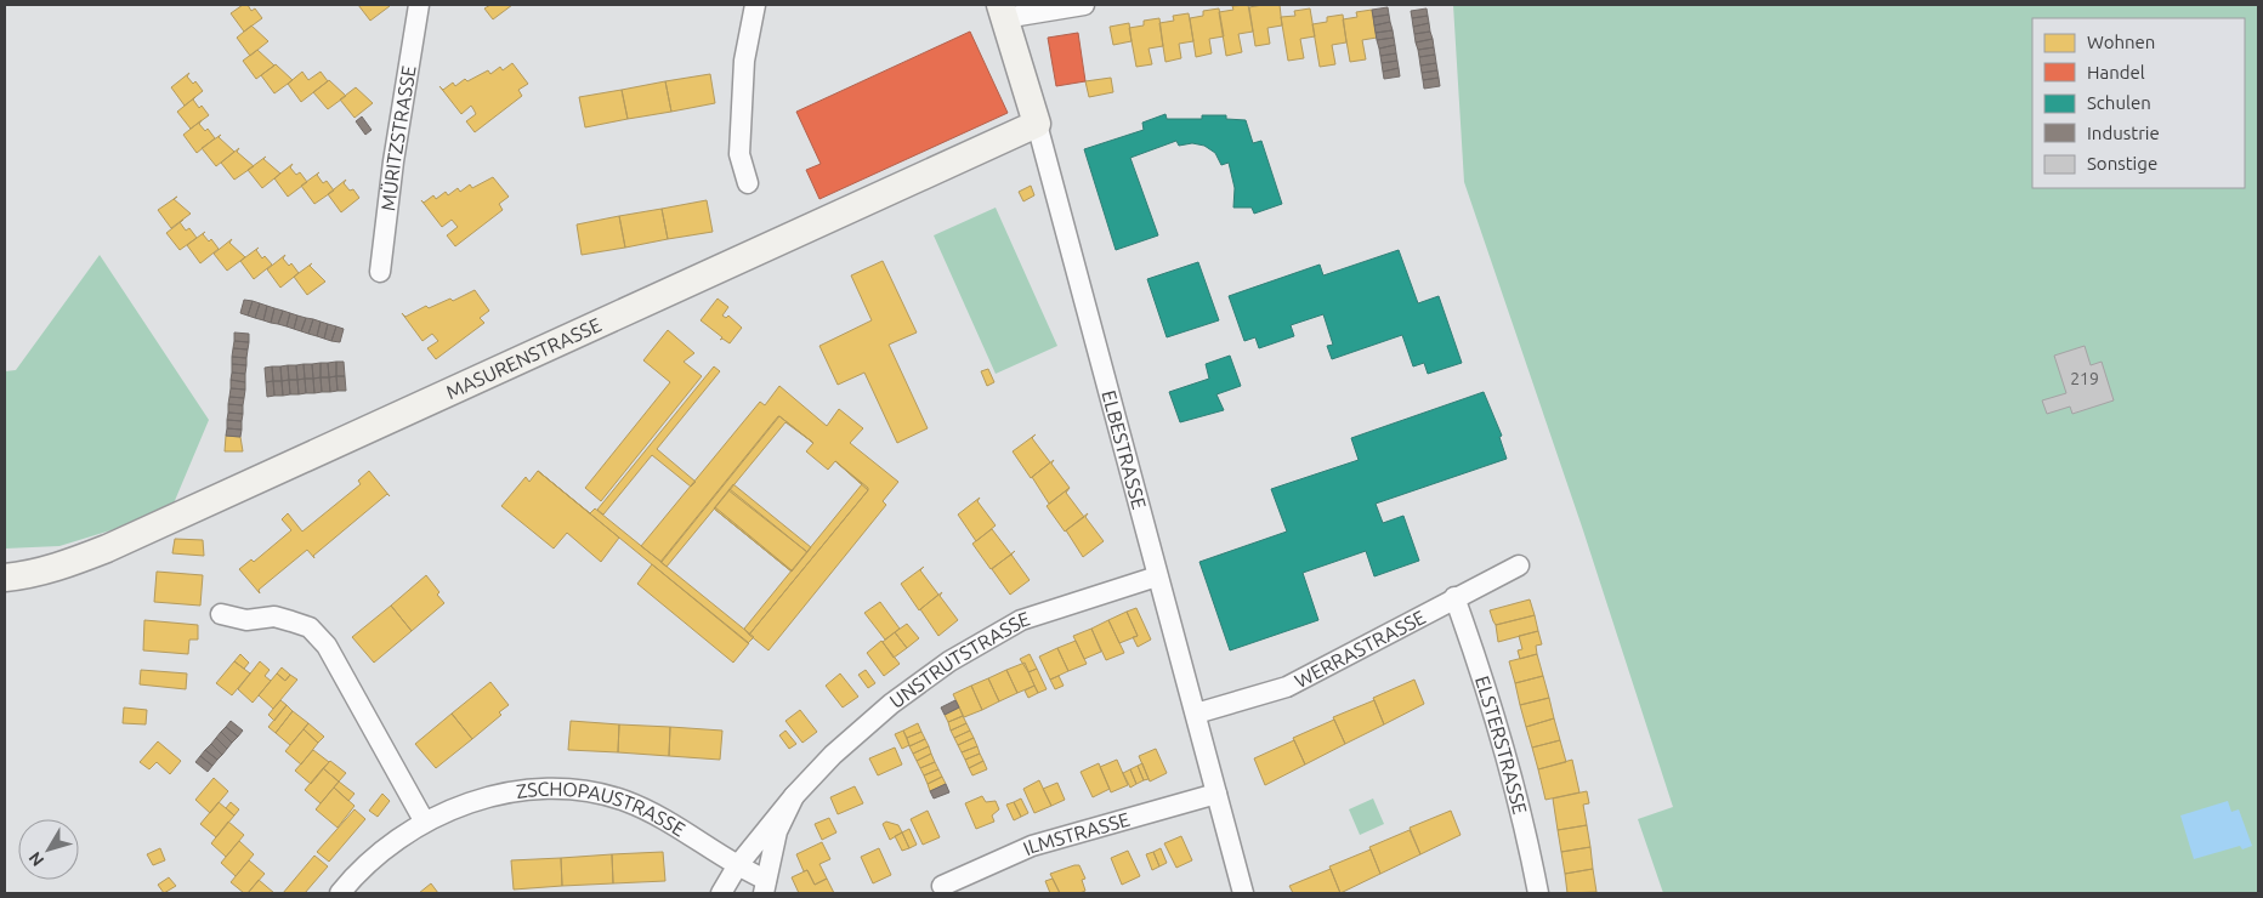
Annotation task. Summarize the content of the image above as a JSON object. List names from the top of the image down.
{
  "streets": {
    "main road": ["MASURENSTRASSE", "ELBESTRASSE"],
    "street": [
      "MÜRITZSTRASSE",
      "WERRASTRASSE",
      "UNSTRUTSTRASSE",
      "ELSTERSTRASSE",
      "ZSCHOPAUSTRASSE",
      "ILMSTRASSE"
    ]
  },
  "crossings": [
    ["MASURENSTRASSE", "ELBESTRASSE"],
    ["ELBESTRASSE", "WERRASTRASSE"],
    ["ELBESTRASSE", "UNSTRUTSTRASSE"],
    ["ELBESTRASSE", "ILMSTRASSE"],
    ["WERRASTRASSE", "ELSTERSTRASSE"],
    ["UNSTRUTSTRASSE", "ZSCHOPAUSTRASSE"]
  ],
  "house_numbers": ["219"],
  "legend": [
    "Wohnen",
    "Handel",
    "Schulen",
    "Industrie",
    "Sonstige"
  ],
  "north": "bottom left"
}
